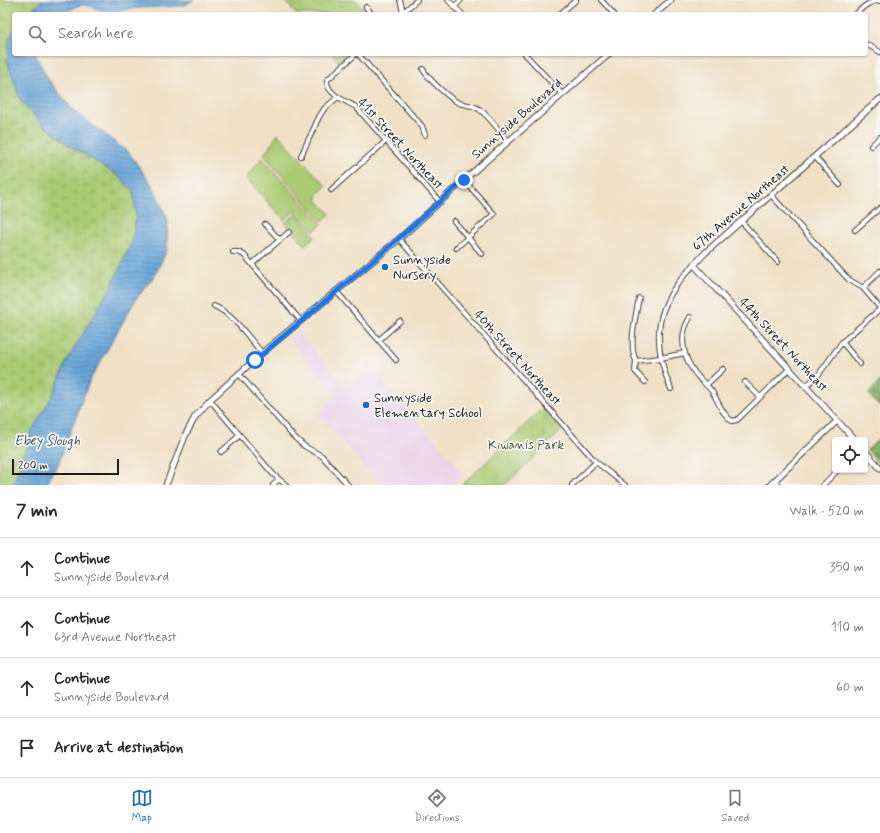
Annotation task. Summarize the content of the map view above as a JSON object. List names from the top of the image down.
{
  "streets": {
    "street": [
      "Sunnyside Boulevard",
      "41st Street Northeast",
      "67th Avenue Northeast",
      "44th Street Northeast",
      "40th Street Northeast"
    ]
  },
  "crossings": [
    ["Sunnyside Boulevard", "41st Street Northeast"],
    ["Sunnyside Boulevard", "40th Street Northeast"],
    ["67th Avenue Northeast", "44th Street Northeast"]
  ],
  "water": ["Ebey Slough"],
  "parks": ["Kiwanis Park"],
  "places": ["Sunnyside Nursery", "Sunnyside Elementary School"],
  "scale_bar": "200 m",
  "page": {
    "search": "Search here",
    "scale": "200 m",
    "heading": ["7 min", "Walk · 520 m"],
    "list": [
      ["Continue", "Sunnyside Boulevard", "350 m"],
      ["Continue", "63rd Avenue Northeast", "110 m"],
      ["Continue", "Sunnyside Boulevard", "60 m"],
      "Arrive at destination"
    ],
    "nav": ["Map", "Directions", "Saved"]
  }
}
